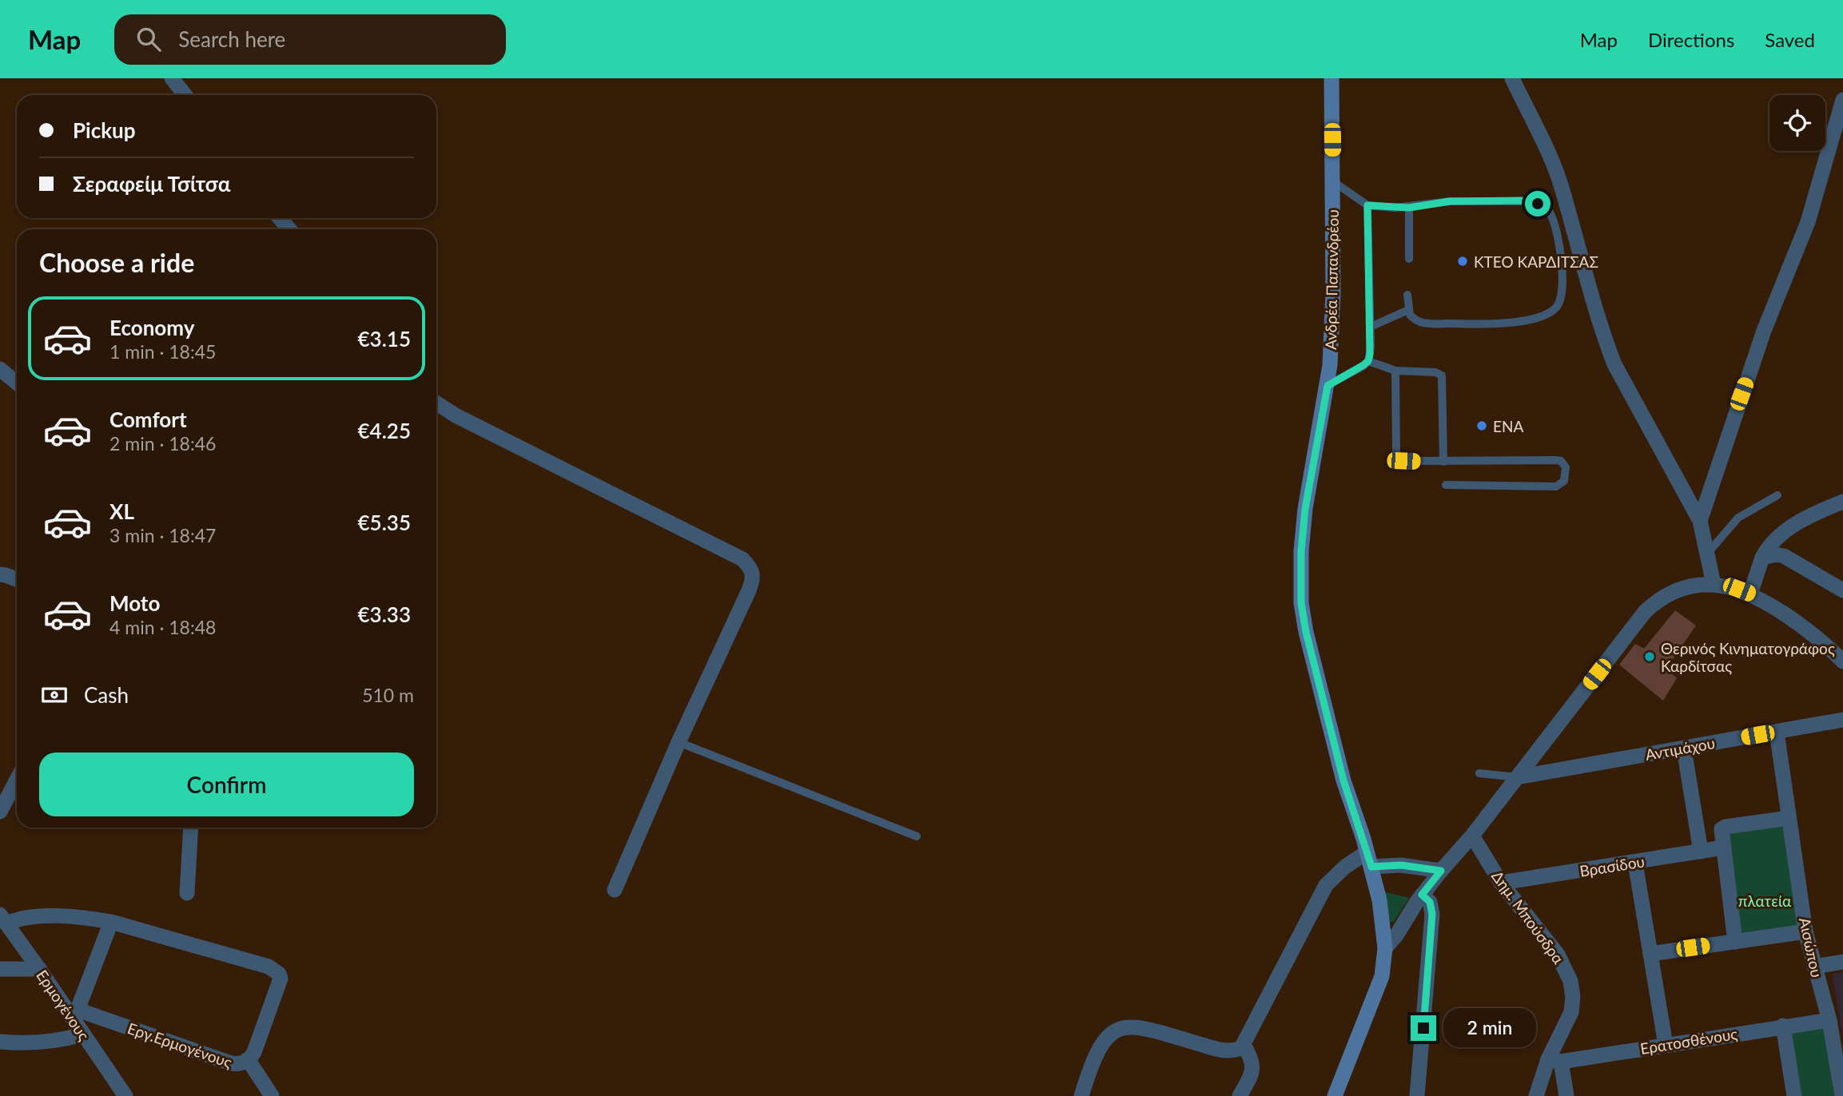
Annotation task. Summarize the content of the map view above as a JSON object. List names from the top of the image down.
{
  "streets": {
    "main road": ["Ανδρέα Παπανδρέου"],
    "street": [
      "Αντιμάχου",
      "Βρασίδου",
      "Δημ. Μπούσδρα",
      "Αισώπου",
      "Ερμογένους",
      "Ερατοσθένους",
      "Εργ.Ερμογένους"
    ]
  },
  "crossings": [
    ["Αντιμάχου", "Αισώπου"],
    ["Βρασίδου", "Δημ. Μπούσδρα"],
    ["Δημ. Μπούσδρα", "Ερατοσθένους"],
    ["Αισώπου", "Ερατοσθένους"],
    ["Ερμογένους", "Εργ.Ερμογένους"]
  ],
  "parks": ["πλατεία"],
  "places": ["ΚΤΕΟ ΚΑΡΔΙΤΣΑΣ", "ΕΝΑ", "Θερινός Κινηματογράφος Καρδίτσας"],
  "page": {
    "header": "Map",
    "search": "Search here",
    "nav": ["Map", "Directions", "Saved"],
    "banner": ["Pickup", "Σεραφείμ Τσίτσα"],
    "heading": "Choose a ride",
    "list": [
      {
        "name": "Economy",
        "note": "1 min · 18:45",
        "value": "€3.15"
      },
      {
        "name": "Comfort",
        "note": "2 min · 18:46",
        "value": "€4.25"
      },
      {
        "name": "XL",
        "note": "3 min · 18:47",
        "value": "€5.35"
      },
      {
        "name": "Moto",
        "note": "4 min · 18:48",
        "value": "€3.33"
      }
    ],
    "pay": ["Cash", "510 m"],
    "buttons": "Confirm",
    "bubble": "2 min"
  }
}
